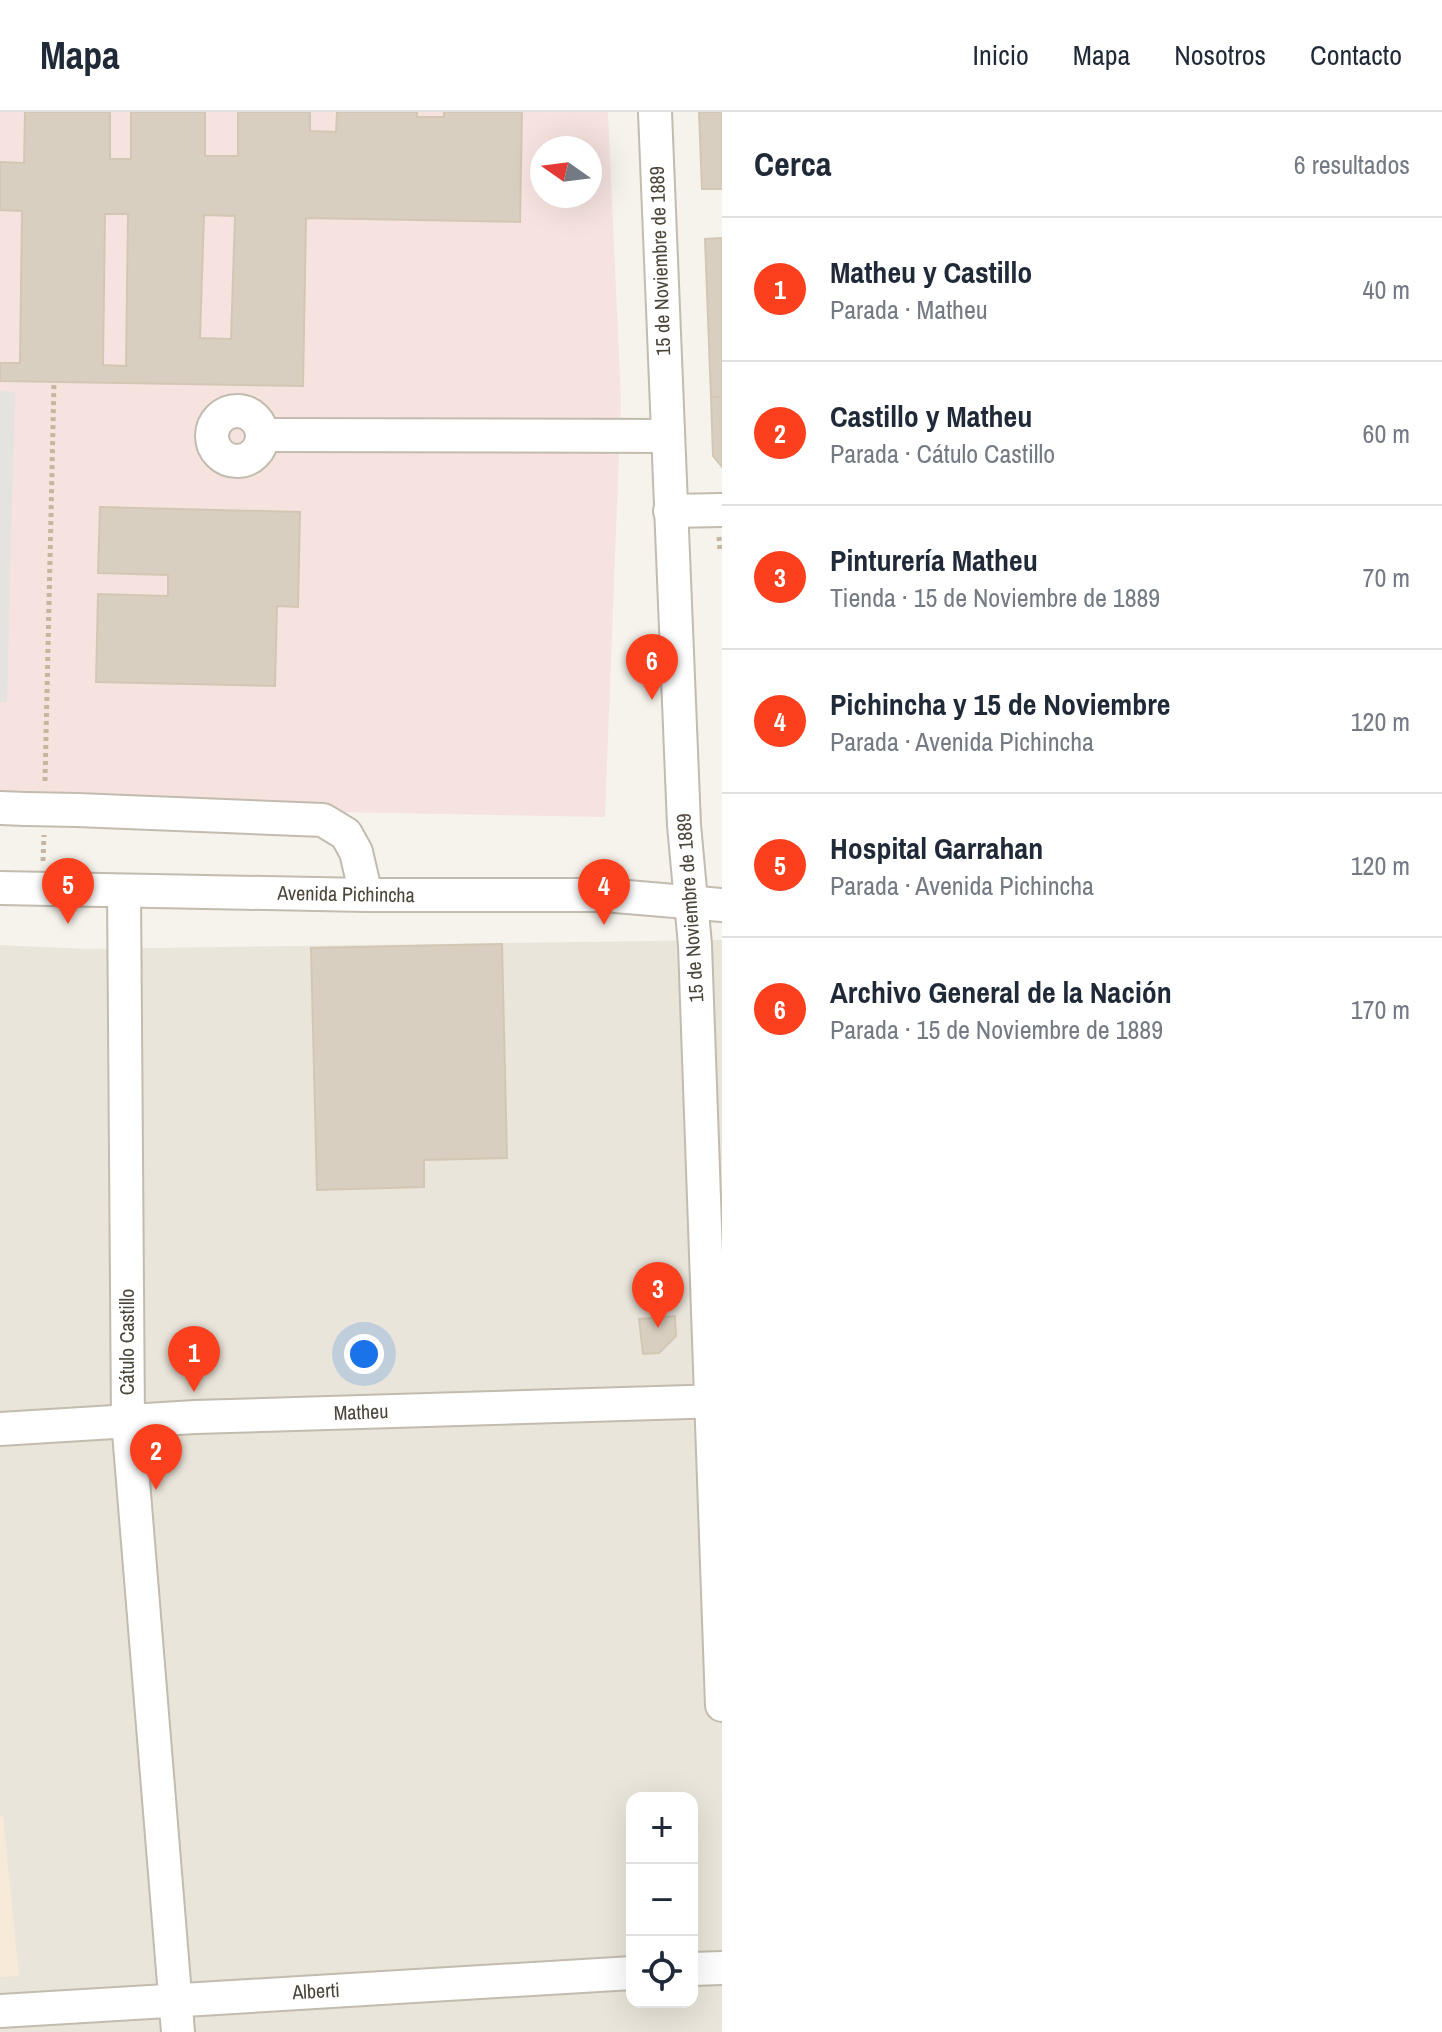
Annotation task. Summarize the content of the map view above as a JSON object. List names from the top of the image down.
{
  "streets": {
    "street": [
      "15 de Noviembre de 1889",
      "Avenida Pichincha",
      "Cátulo Castillo",
      "Matheu",
      "Alberti"
    ]
  },
  "crossings": [
    ["15 de Noviembre de 1889", "Avenida Pichincha"],
    ["15 de Noviembre de 1889", "Matheu"],
    ["Avenida Pichincha", "Cátulo Castillo"],
    ["Cátulo Castillo", "Matheu"],
    ["Cátulo Castillo", "Alberti"]
  ],
  "north": "left",
  "page": {
    "header": "Mapa",
    "nav": [
      "Inicio",
      "Mapa",
      "Nosotros",
      "Contacto"
    ],
    "heading": ["Cerca", "6 resultados"],
    "list": [
      {
        "mark": "1",
        "name": "Matheu y Castillo",
        "note": "Parada · Matheu",
        "value": "40 m"
      },
      {
        "mark": "2",
        "name": "Castillo y Matheu",
        "note": "Parada · Cátulo Castillo",
        "value": "60 m"
      },
      {
        "mark": "3",
        "name": "Pinturería Matheu",
        "note": "Tienda · 15 de Noviembre de 1889",
        "value": "70 m"
      },
      {
        "mark": "4",
        "name": "Pichincha y 15 de Noviembre",
        "note": "Parada · Avenida Pichincha",
        "value": "120 m"
      },
      {
        "mark": "5",
        "name": "Hospital Garrahan",
        "note": "Parada · Avenida Pichincha",
        "value": "120 m"
      },
      {
        "mark": "6",
        "name": "Archivo General de la Nación",
        "note": "Parada · 15 de Noviembre de 1889",
        "value": "170 m"
      }
    ],
    "pins": [
      "6",
      "5",
      "4",
      "3",
      "1",
      "2"
    ],
    "map_buttons": ["+", "−"]
  }
}
